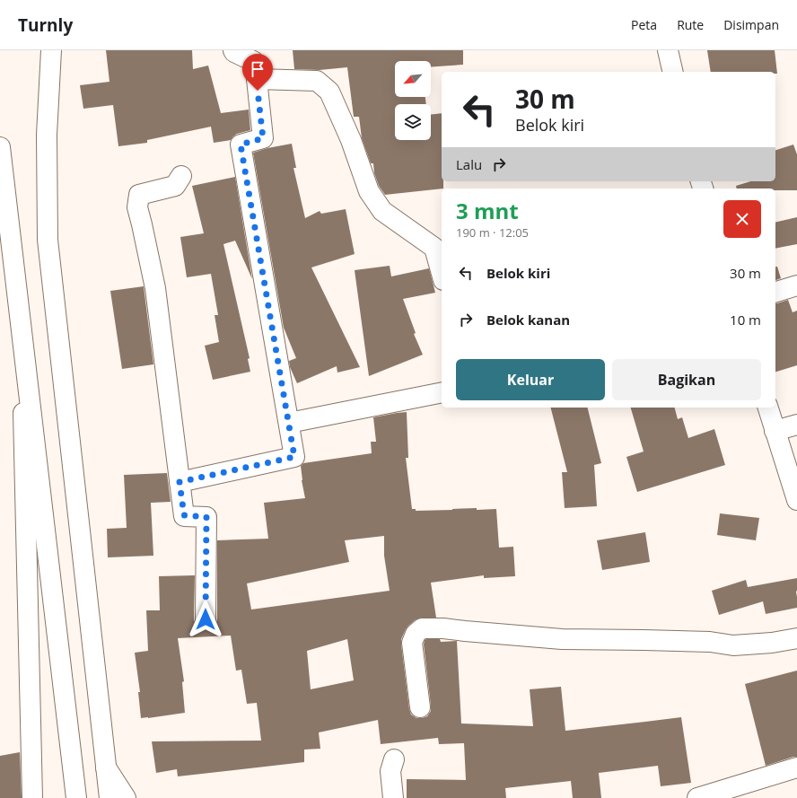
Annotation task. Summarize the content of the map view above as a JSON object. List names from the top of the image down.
{
  "north": "bottom left",
  "page": {
    "header": "Turnly",
    "nav": ["Peta", "Rute", "Disimpan"],
    "turn": ["30 m", "Belok kiri"],
    "then": "Lalu",
    "heading": ["3 mnt", "190 m · 12:05"],
    "list": [
      {
        "name": "Belok kiri",
        "value": "30 m"
      },
      {
        "name": "Belok kanan",
        "value": "10 m"
      }
    ],
    "buttons": ["Keluar", "Bagikan"]
  }
}
